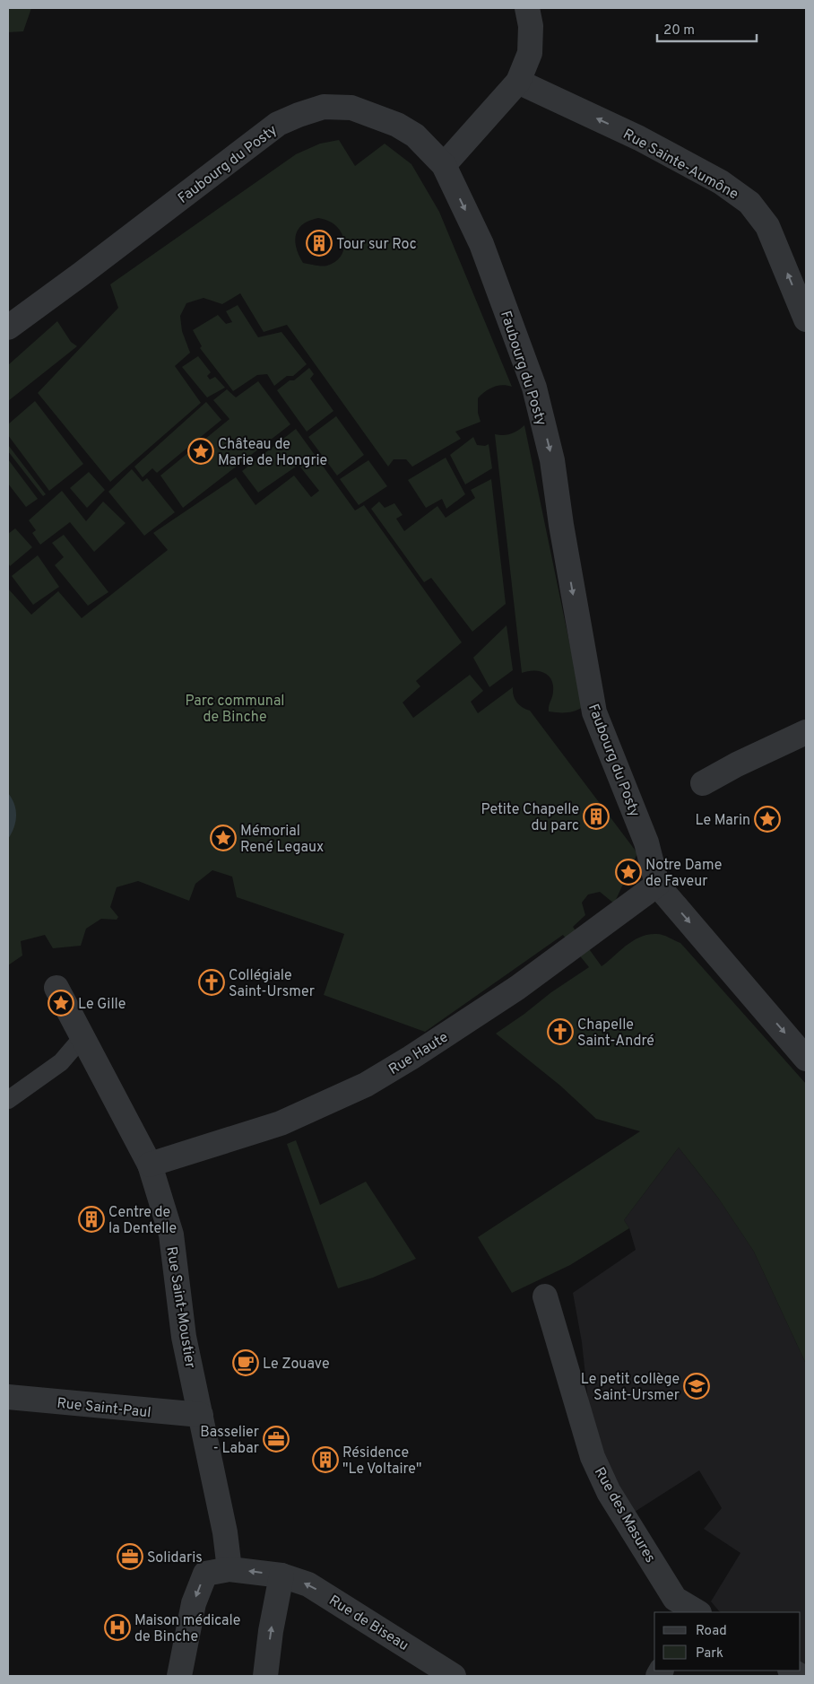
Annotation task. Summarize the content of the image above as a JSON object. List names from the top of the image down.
{
  "streets": {
    "street": [
      "Faubourg du Posty",
      "Rue Sainte-Aumône",
      "Rue Haute",
      "Rue Saint-Moustier",
      "Rue Saint-Paul",
      "Rue des Masures",
      "Rue de Biseau"
    ]
  },
  "crossings": [
    ["Faubourg du Posty", "Rue Haute"],
    ["Rue Haute", "Rue Saint-Moustier"],
    ["Rue Saint-Moustier", "Rue Saint-Paul"],
    ["Rue Saint-Moustier", "Rue de Biseau"]
  ],
  "one_way": ["Faubourg du Posty", "Rue Sainte-Aumône"],
  "parks": ["Parc communal de Binche"],
  "places": {
    "building": [
      "Tour sur Roc",
      "Petite Chapelle du parc",
      "Centre de la Dentelle",
      "Résidence \"Le Voltaire\""
    ],
    "place": [
      "Château de Marie de Hongrie",
      "Le Marin",
      "Mémorial René Legaux",
      "Notre Dame de Faveur",
      "Le Gille"
    ],
    "church": ["Collégiale Saint-Ursmer", "Chapelle Saint-André"],
    "cafe": ["Le Zouave"],
    "school or university": ["Le petit collège Saint-Ursmer"],
    "office": ["Basselier - Labar", "Solidaris"],
    "hospital": ["Maison médicale de Binche"]
  },
  "legend": ["Road", "Park"],
  "scale_bar": "20 m"
}
